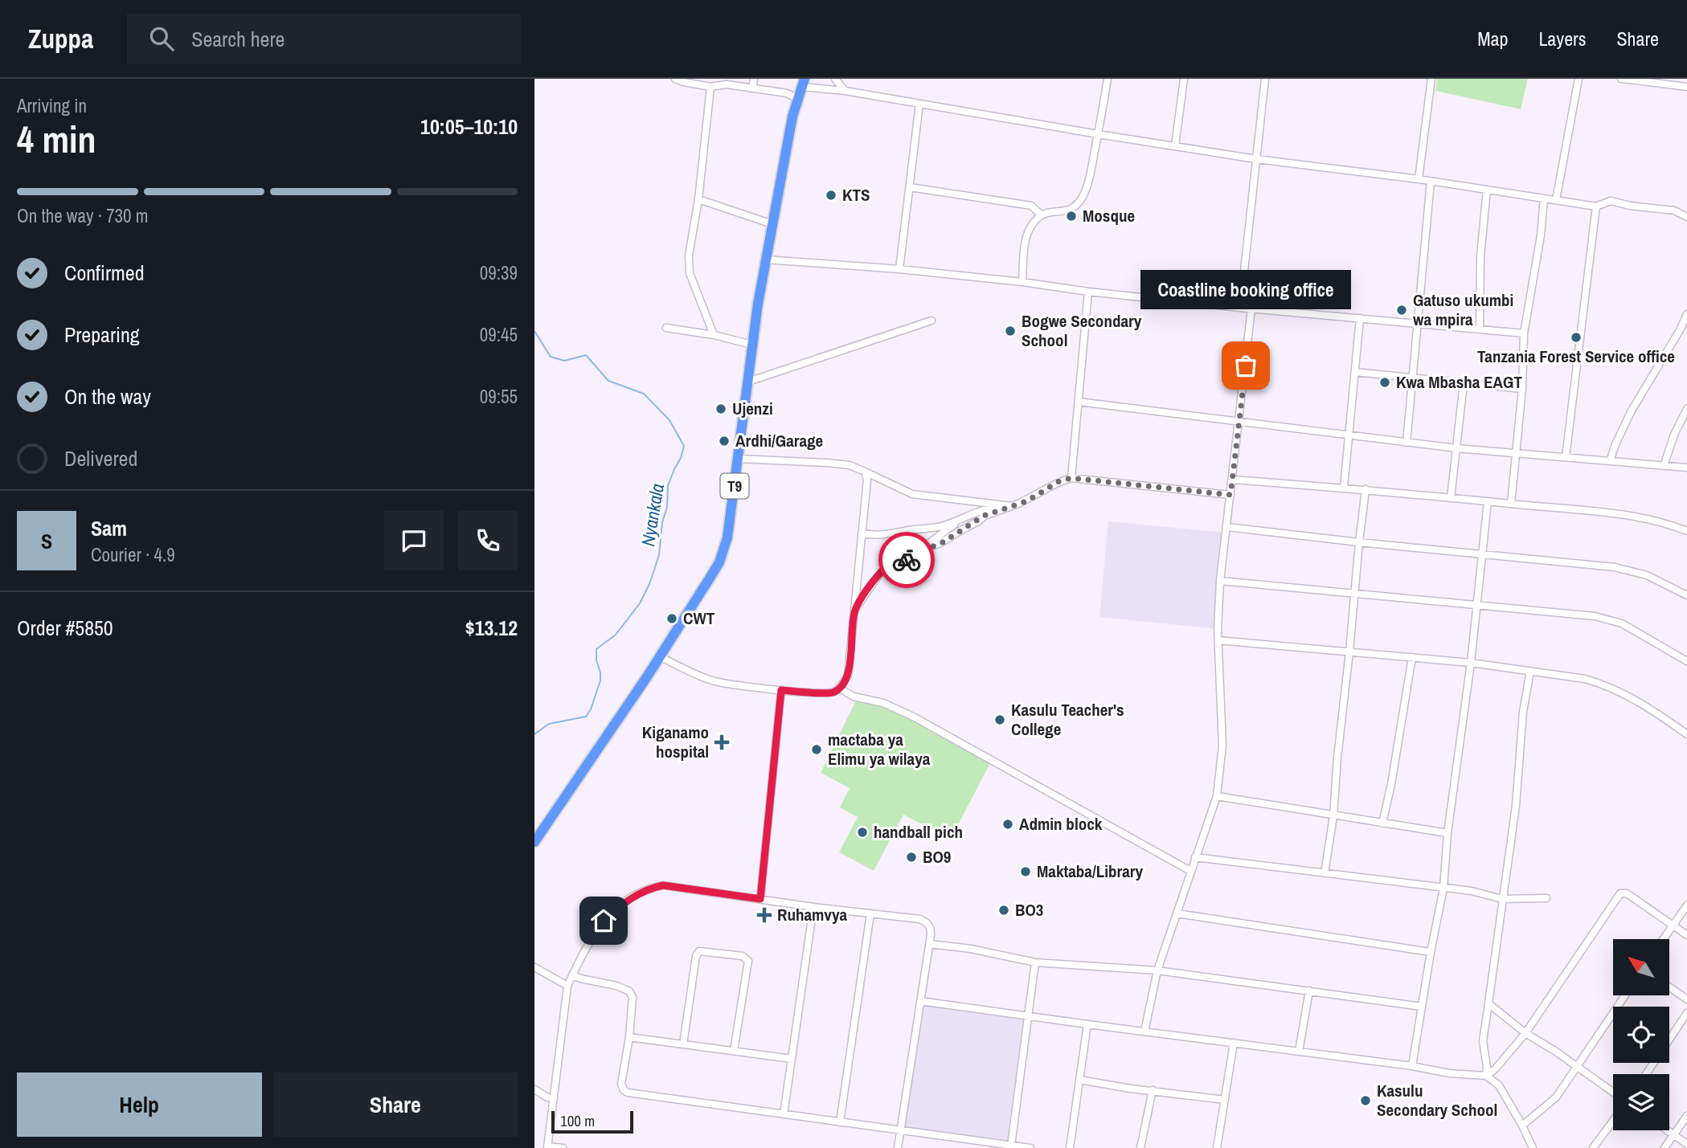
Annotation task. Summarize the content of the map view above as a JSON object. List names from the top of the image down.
{
  "streets": {
    "highway": ["T9"]
  },
  "water": ["Nyankala"],
  "places": {
    "other": [
      "KTS",
      "Mosque",
      "Gatuso ukumbi wa mpira",
      "Bogwe Secondary School",
      "Tanzania Forest Service office",
      "Coastline booking office",
      "Kwa Mbasha EAGT",
      "Ujenzi",
      "Ardhi/Garage",
      "CWT",
      "Kasulu Teacher's College",
      "mactaba ya Elimu ya wilaya",
      "Admin block",
      "handball pich",
      "BO9",
      "Maktaba/Library",
      "BO3",
      "Kasulu Secondary School"
    ],
    "health": ["Kiganamo hospital", "Ruhamvya"]
  },
  "scale_bar": "100 m",
  "north": "top left",
  "page": {
    "header": "Zuppa",
    "search": "Search here",
    "nav": ["Map", "Layers", "Share"],
    "heading": ["4 min", "Arriving in", "10:05–10:10"],
    "panel": [
      "Sam",
      "Courier · 4.9",
      "Order #5850",
      "$13.12"
    ],
    "bar": "On the way · 730 m",
    "list": [
      ["Confirmed", "09:39"],
      ["Preparing", "09:45"],
      ["On the way", "09:55"],
      "Delivered"
    ],
    "bubble": "Coastline booking office",
    "round": "S",
    "buttons": ["Help", "Share"],
    "scale": "100 m"
  }
}
